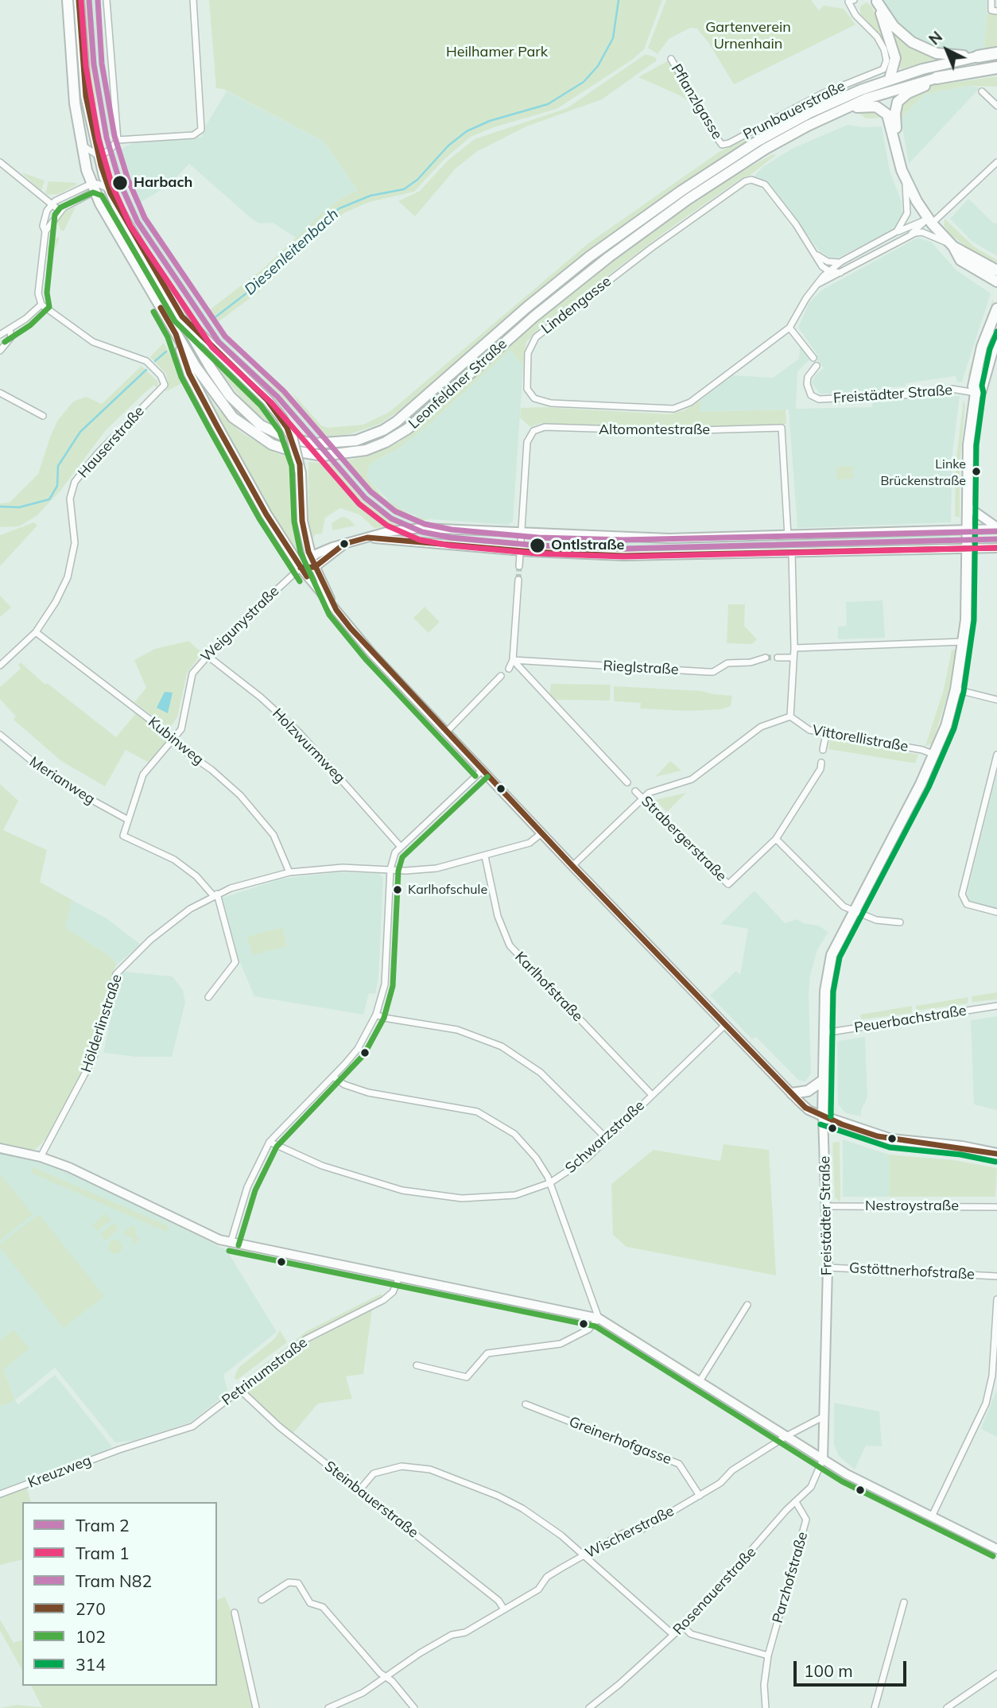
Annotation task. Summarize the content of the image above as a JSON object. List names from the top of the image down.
{
  "streets": {
    "main road": ["Leonfeldner Straße", "Freistädter Straße"],
    "street": [
      "Pflanzlgasse",
      "Prunbauerstraße",
      "Lindengasse",
      "Altomontestraße",
      "Hauserstraße",
      "Weigunystraße",
      "Rieglstraße",
      "Vittorellistraße",
      "Kubinweg",
      "Holzwurmweg",
      "Merianweg",
      "Strabergerstraße",
      "Karlhofstraße",
      "Peuerbachstraße",
      "Hölderlinstraße",
      "Schwarzstraße",
      "Nestroystraße",
      "Gstöttnerhofstraße",
      "Petrinumstraße",
      "Greinerhofgasse",
      "Kreuzweg",
      "Steinbauerstraße",
      "Wischerstraße",
      "Parzhofstraße",
      "Rosenauerstraße"
    ]
  },
  "crossings": [
    ["Pflanzlgasse", "Prunbauerstraße"],
    ["Freistädter Straße", "Vittorellistraße"],
    ["Freistädter Straße", "Peuerbachstraße"],
    ["Freistädter Straße", "Nestroystraße"],
    ["Freistädter Straße", "Gstöttnerhofstraße"],
    ["Freistädter Straße", "Wischerstraße"],
    ["Freistädter Straße", "Rosenauerstraße"],
    ["Hauserstraße", "Kubinweg"],
    ["Weigunystraße", "Kubinweg"],
    ["Weigunystraße", "Holzwurmweg"],
    ["Weigunystraße", "Merianweg"],
    ["Weigunystraße", "Hölderlinstraße"],
    ["Kubinweg", "Hölderlinstraße"],
    ["Karlhofstraße", "Hölderlinstraße"],
    ["Karlhofstraße", "Schwarzstraße"],
    ["Petrinumstraße", "Kreuzweg"],
    ["Petrinumstraße", "Steinbauerstraße"],
    ["Greinerhofgasse", "Wischerstraße"],
    ["Steinbauerstraße", "Wischerstraße"],
    ["Parzhofstraße", "Rosenauerstraße"]
  ],
  "water": ["Diesenleitenbach"],
  "parks": ["Gartenverein Urnenhain", "Heilhamer Park"],
  "places": [
    "Harbach",
    "Linke Brückenstraße",
    "Ontlstraße",
    "Karlhofschule"
  ],
  "lines": [
    "tram line 2",
    "tram line N82",
    "transit line 270",
    "tram line 1",
    "transit line 102",
    "transit line 314"
  ],
  "legend": [
    "Tram 2",
    "Tram 1",
    "Tram N82",
    "270",
    "102",
    "314"
  ],
  "scale_bar": "100 m",
  "north": "top left"
}
